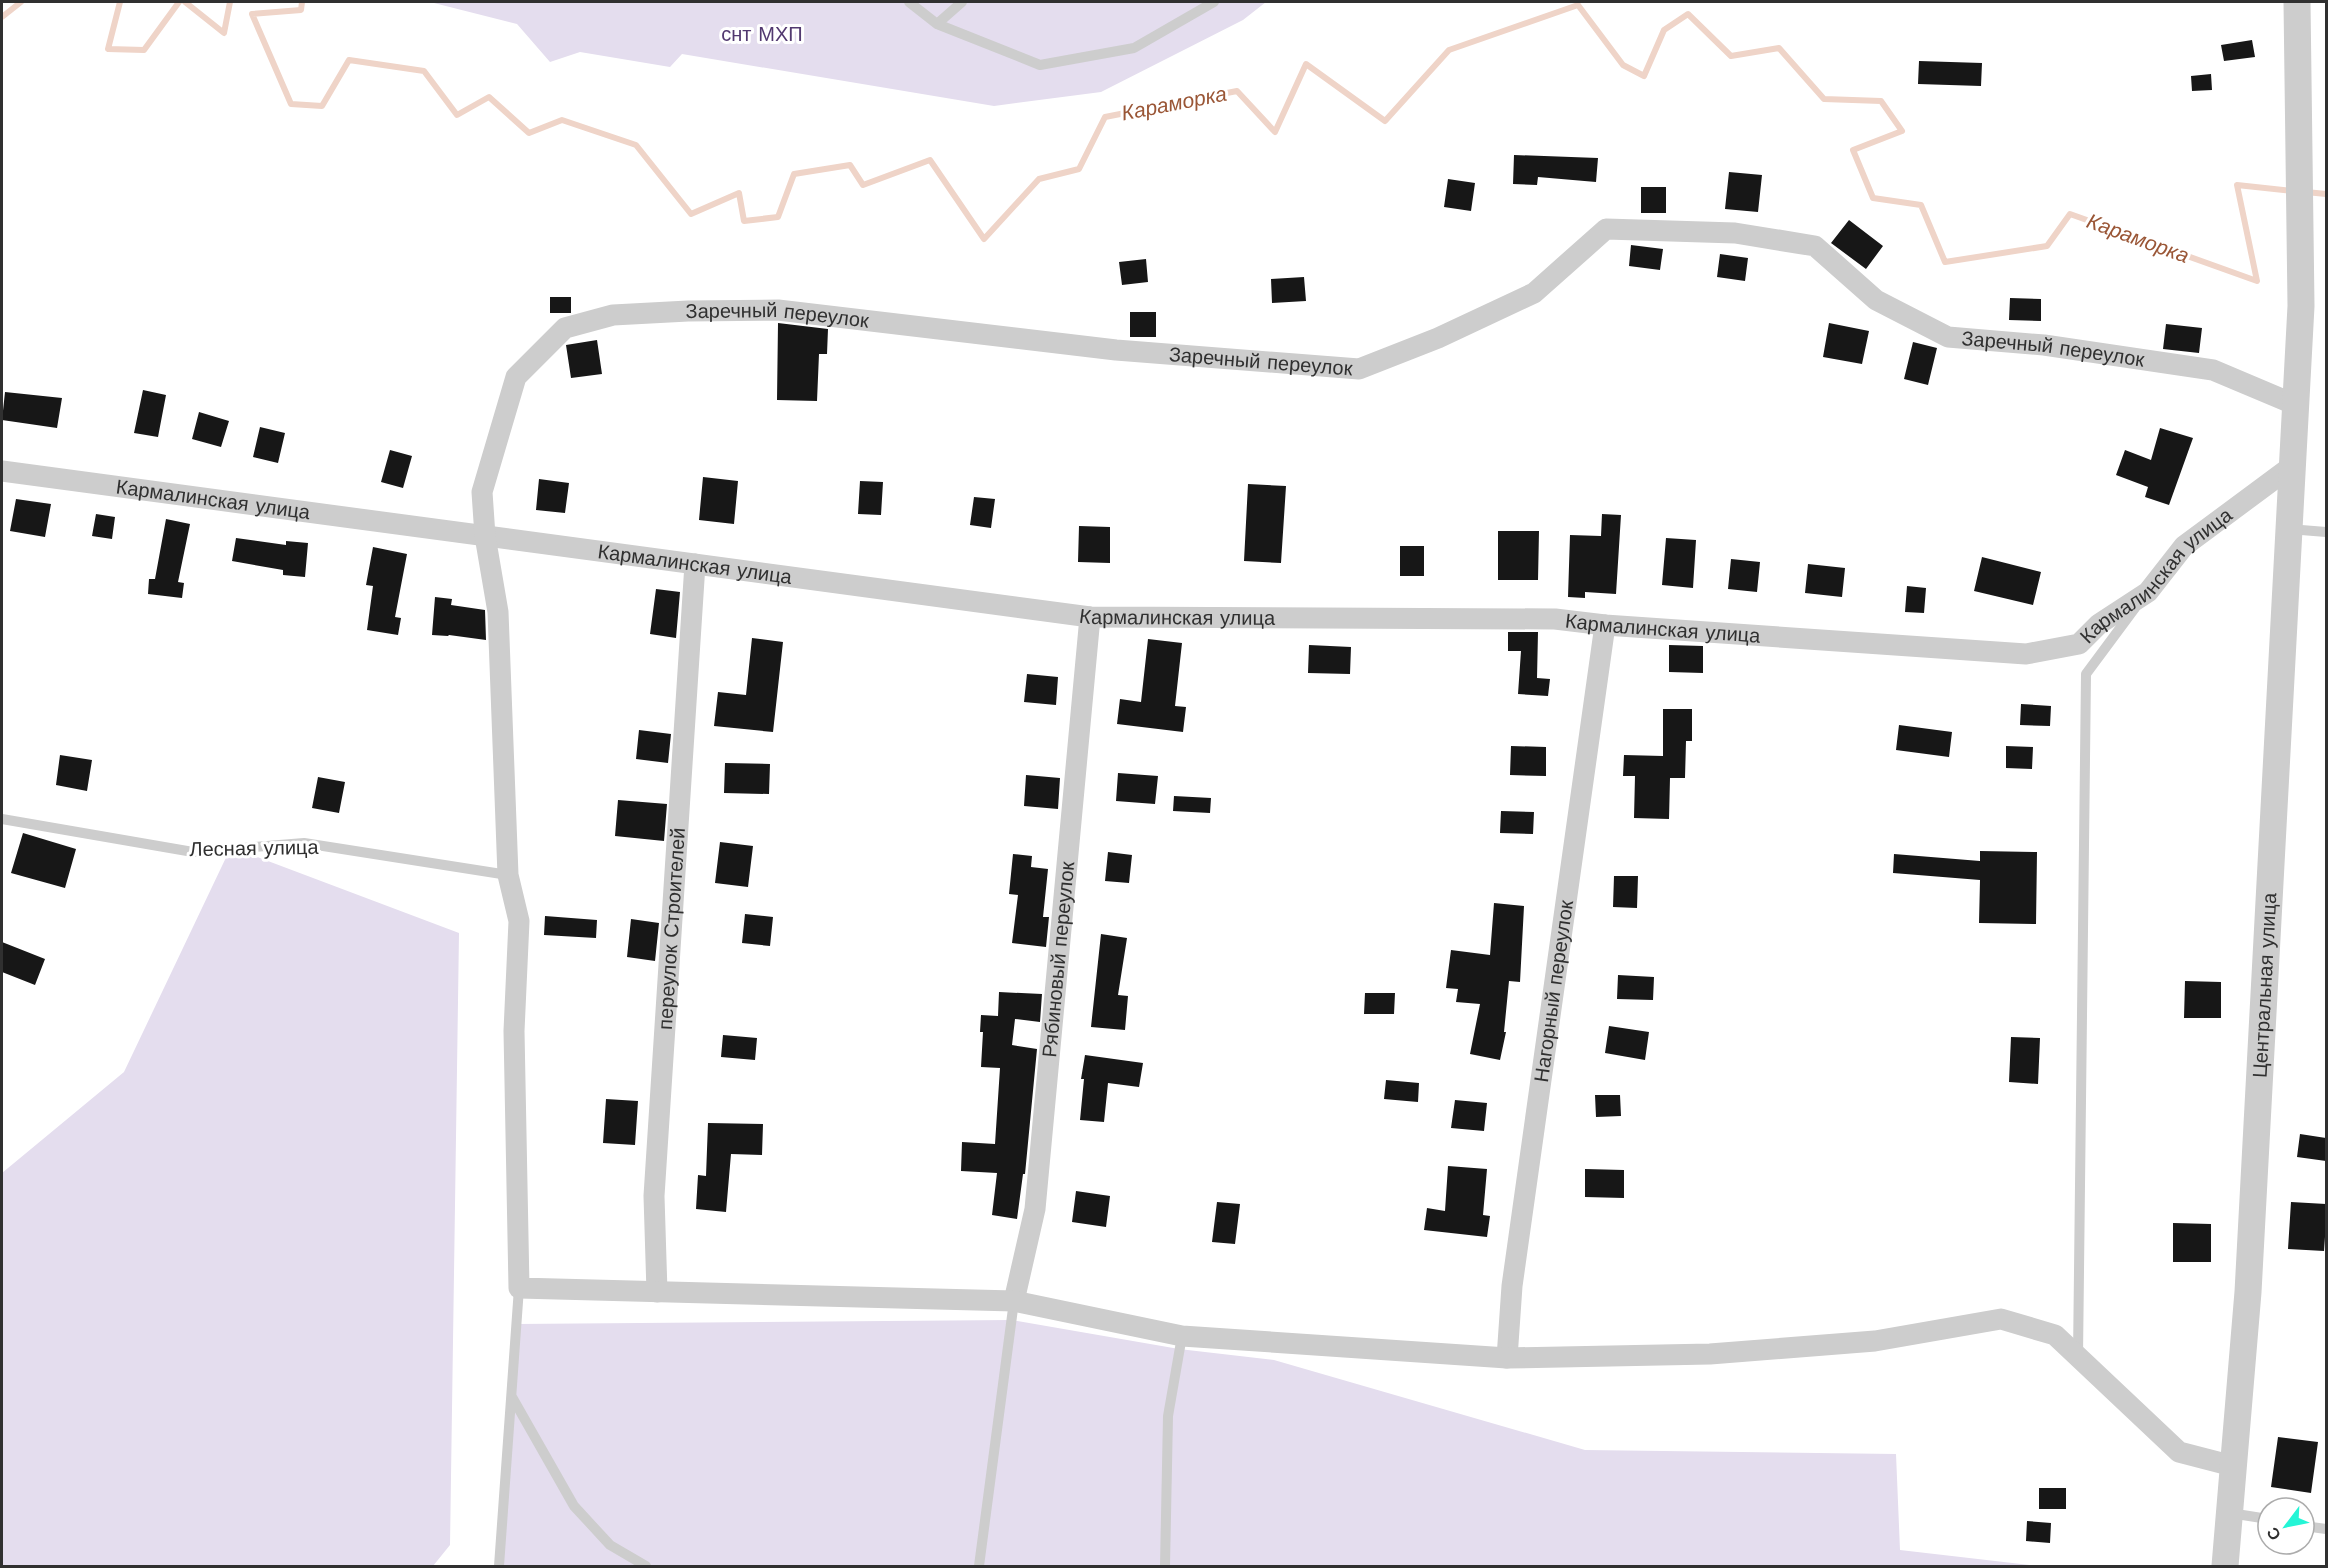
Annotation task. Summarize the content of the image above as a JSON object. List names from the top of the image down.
{
  "streets": {
    "street": [
      "Заречный переулок",
      "Кармалинская улица",
      "переулок Строителей",
      "Рябиновый переулок",
      "Центральная улица",
      "Нагорный переулок"
    ],
    "lane": ["Лесная улица"]
  },
  "crossings": [
    ["Заречный переулок", "Кармалинская улица"],
    ["Заречный переулок", "Лесная улица"],
    ["Заречный переулок", "Центральная улица"],
    ["Кармалинская улица", "переулок Строителей"],
    ["Кармалинская улица", "Рябиновый переулок"],
    ["Кармалинская улица", "Центральная улица"],
    ["Кармалинская улица", "Нагорный переулок"]
  ],
  "water": ["Караморка"],
  "parks": ["снт МХП"],
  "north": "bottom left"
}
